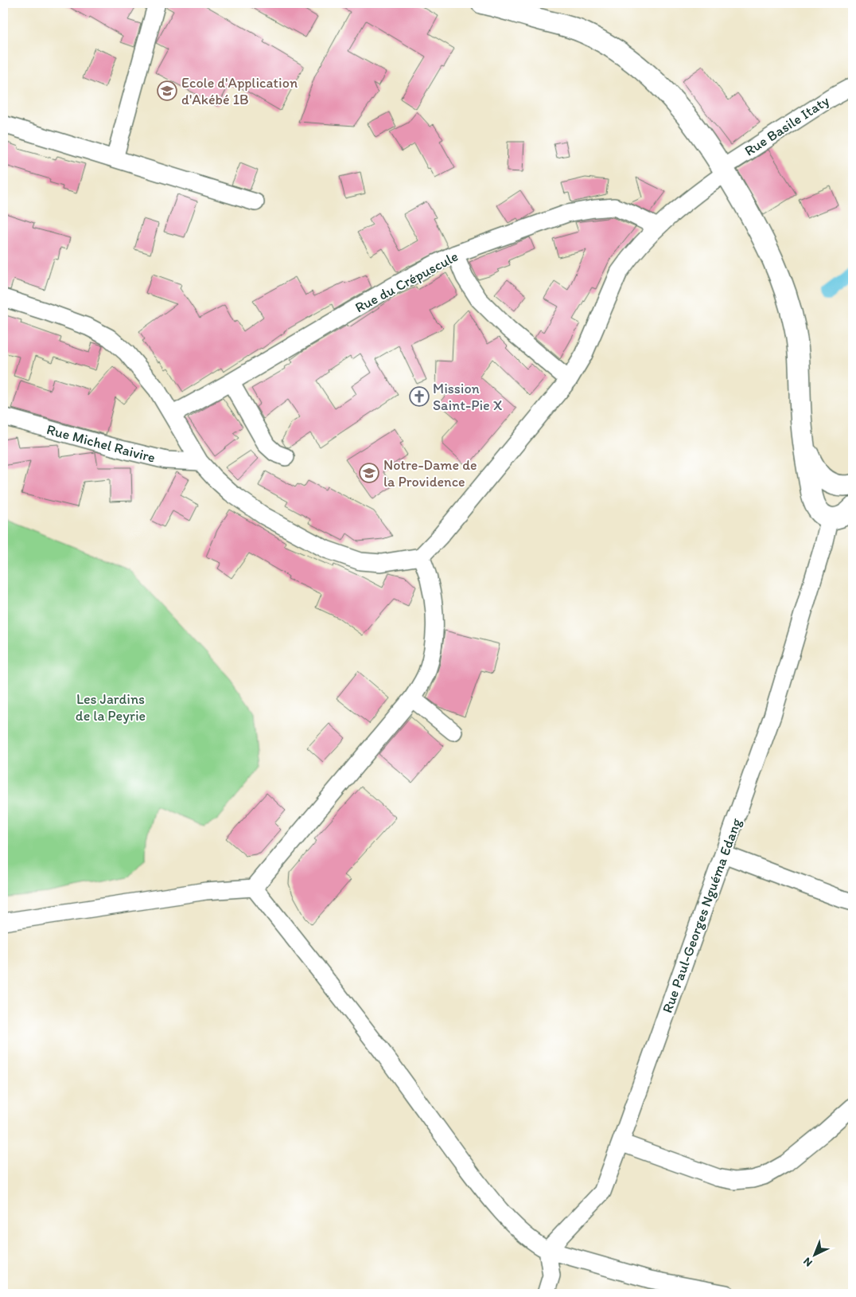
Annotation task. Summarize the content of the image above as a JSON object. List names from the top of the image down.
{
  "streets": {
    "street": [
      "Rue Basile Itaty",
      "Rue du Crépuscule",
      "Rue Michel Raivire",
      "Rue Paul-Georges Nguéma Edang"
    ]
  },
  "crossings": [
    ["Rue Basile Itaty", "Rue du Crépuscule"]
  ],
  "parks": ["Les Jardins de la Peyrie"],
  "places": {
    "school or university": ["Ecole d'Application d'Akébé 1B", "Notre-Dame de la Providence"],
    "church": ["Mission Saint-Pie X"]
  },
  "north": "bottom left"
}
